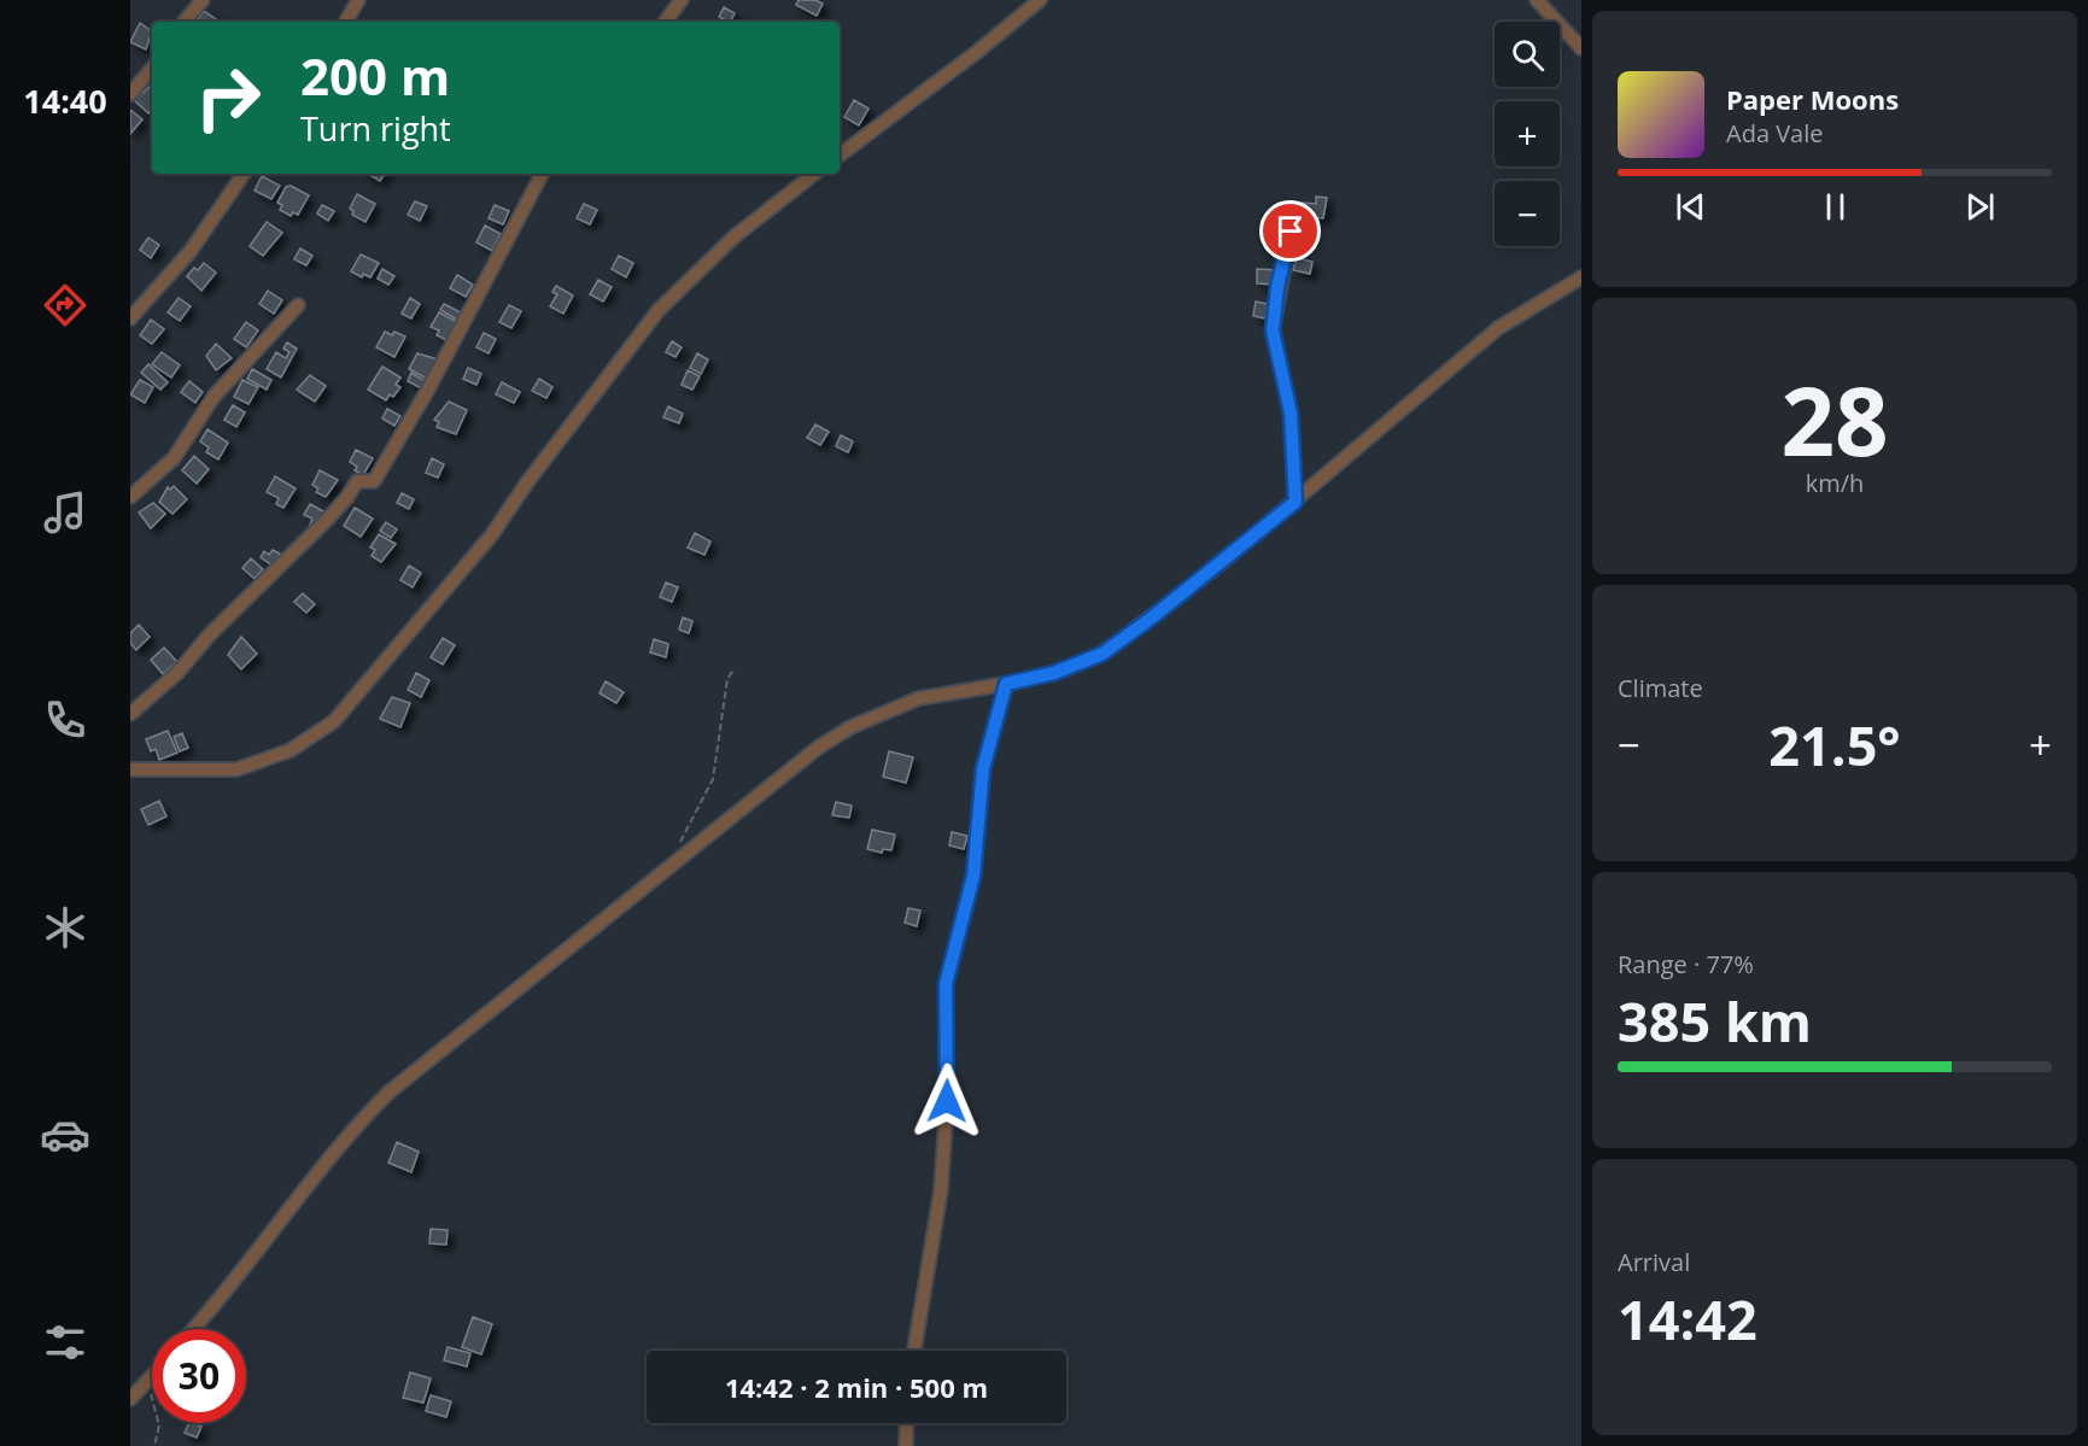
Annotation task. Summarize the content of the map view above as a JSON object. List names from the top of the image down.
{
  "page": {
    "tabs": "14:40",
    "map_buttons": ["+", "−"],
    "turn": ["200 m", "Turn right"],
    "song": ["Paper Moons", "Ada Vale"],
    "tile": [
      ["28", "km/h"],
      "Climate",
      ["Range · 77%", "385 km"],
      ["Arrival", "14:42"]
    ],
    "heat": ["−", "21.5°", "+"],
    "limit": "30",
    "trip": "14:42 · 2 min · 500 m"
  }
}
